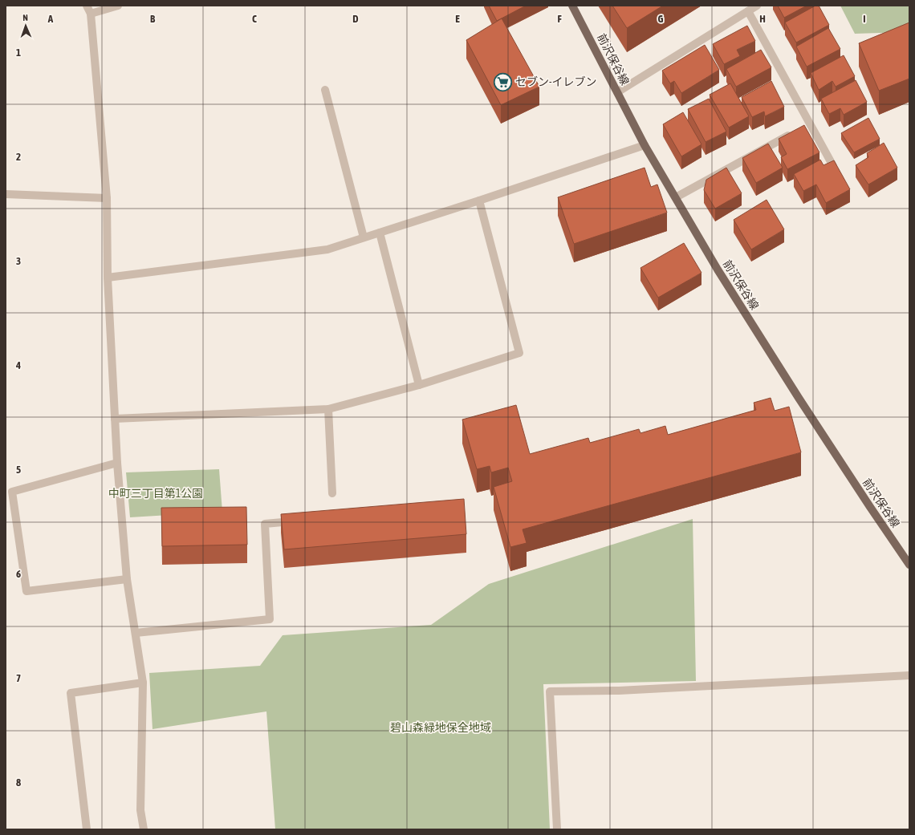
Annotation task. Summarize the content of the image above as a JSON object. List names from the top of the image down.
{
  "streets": {
    "main road": ["前沢保谷線"]
  },
  "parks": ["中町三丁目第1公園", "碧山森緑地保全地域"],
  "places": {
    "supermarket": ["セブン-イレブン"]
  },
  "north": "top",
  "grid": {
    "columns": [
      "A",
      "B",
      "C",
      "D",
      "E",
      "F",
      "G",
      "H",
      "I"
    ],
    "rows": [
      "1",
      "2",
      "3",
      "4",
      "5",
      "6",
      "7",
      "8"
    ]
  }
}
